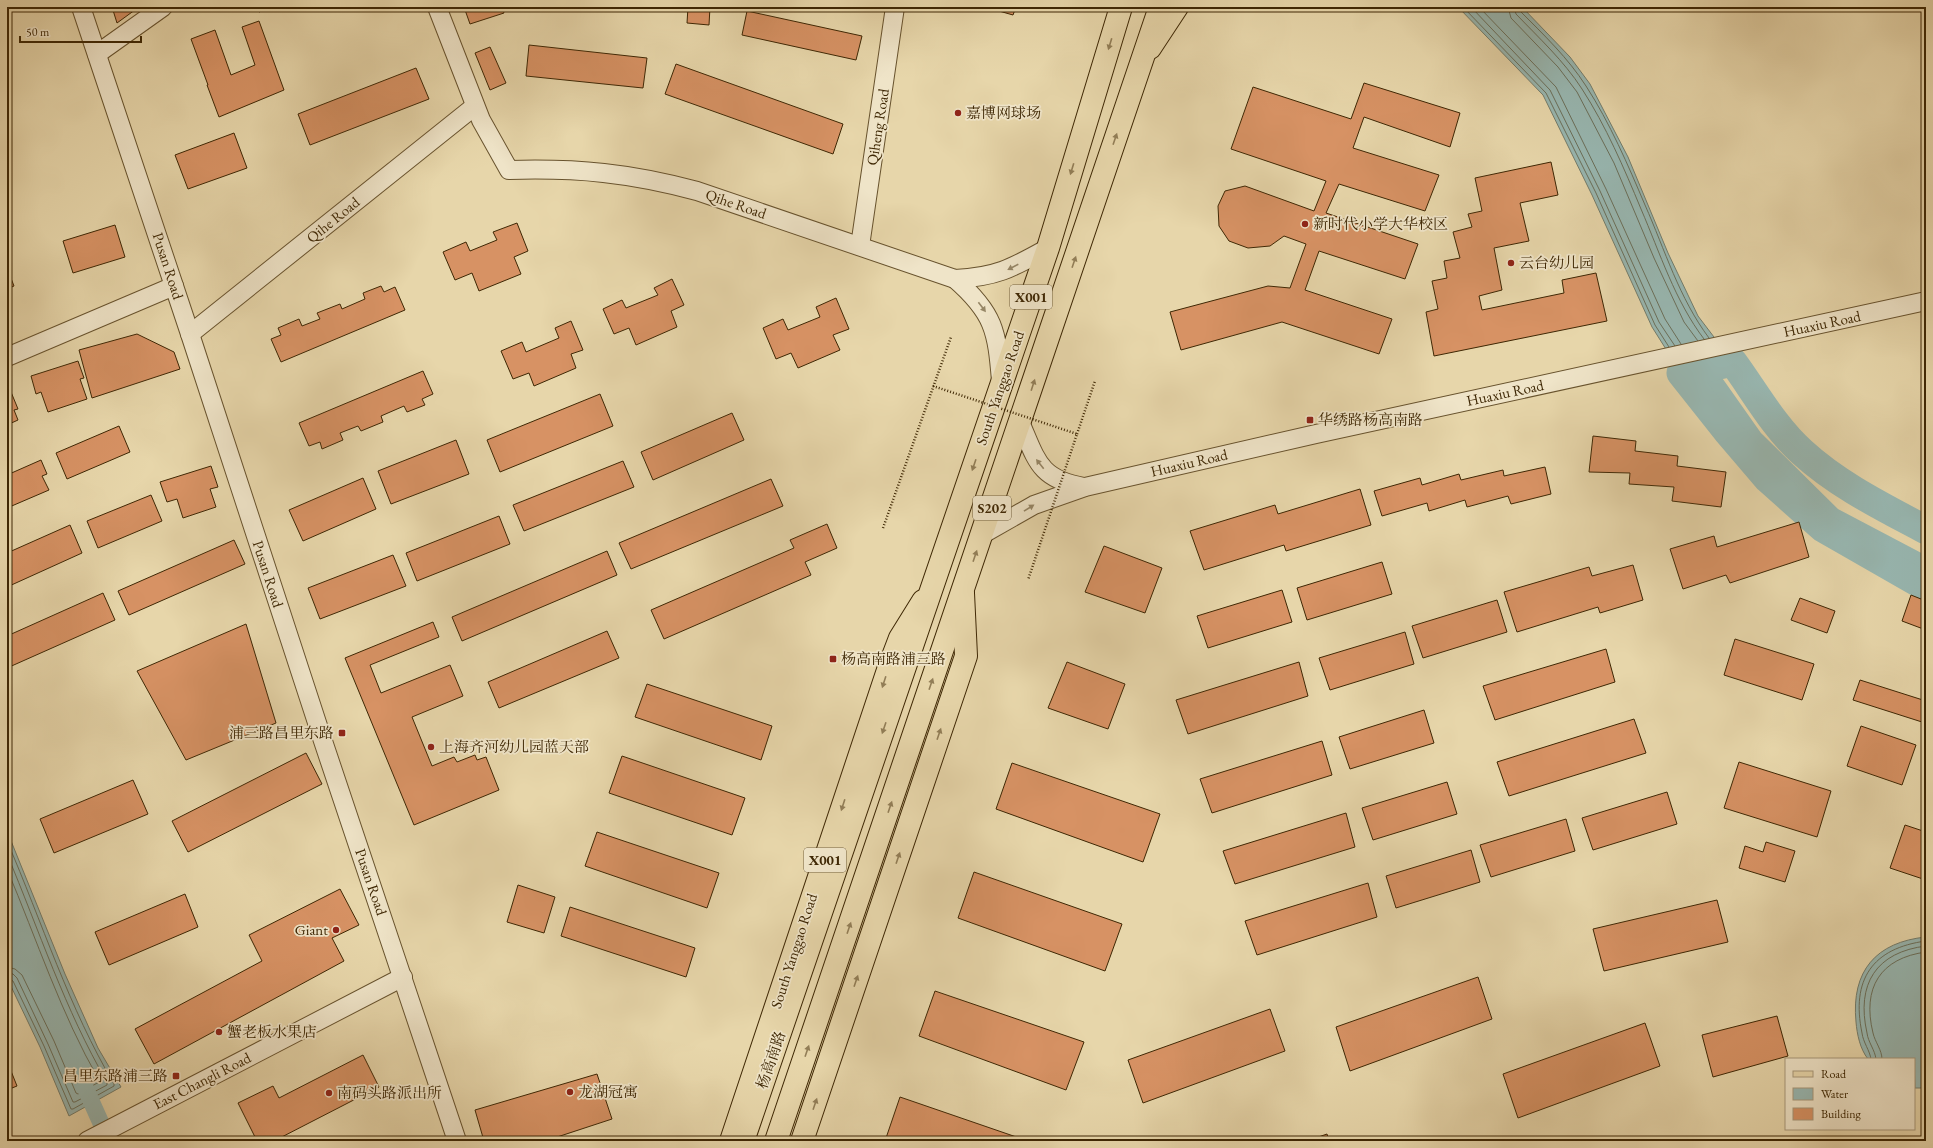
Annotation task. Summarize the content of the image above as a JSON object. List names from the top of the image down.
{
  "streets": {
    "main road": [
      "X001",
      "South Yanggao Road",
      "S202",
      "杨高南路"
    ],
    "street": [
      "Qiheng Road",
      "Qihe Road",
      "Pusan Road",
      "Huaxiu Road",
      "East Changli Road"
    ]
  },
  "crossings": [
    ["Qiheng Road", "Qihe Road"],
    ["Qihe Road", "Pusan Road"],
    ["Qihe Road", "South Yanggao Road"],
    ["Pusan Road", "East Changli Road"],
    ["Huaxiu Road", "South Yanggao Road"],
    ["South Yanggao Road", "杨高南路"]
  ],
  "places": {
    "other": [
      "嘉博网球场",
      "新时代小学大华校区",
      "云台幼儿园",
      "上海齐河幼儿园蓝天部",
      "Giant",
      "蟹老板水果店",
      "龙湖冠寓",
      "南码头路派出所"
    ],
    "transit": [
      "华绣路杨高南路",
      "杨高南路浦三路",
      "浦三路昌里东路",
      "昌里东路浦三路"
    ]
  },
  "legend": ["Road", "Water", "Building"],
  "scale_bar": "50 m"
}
